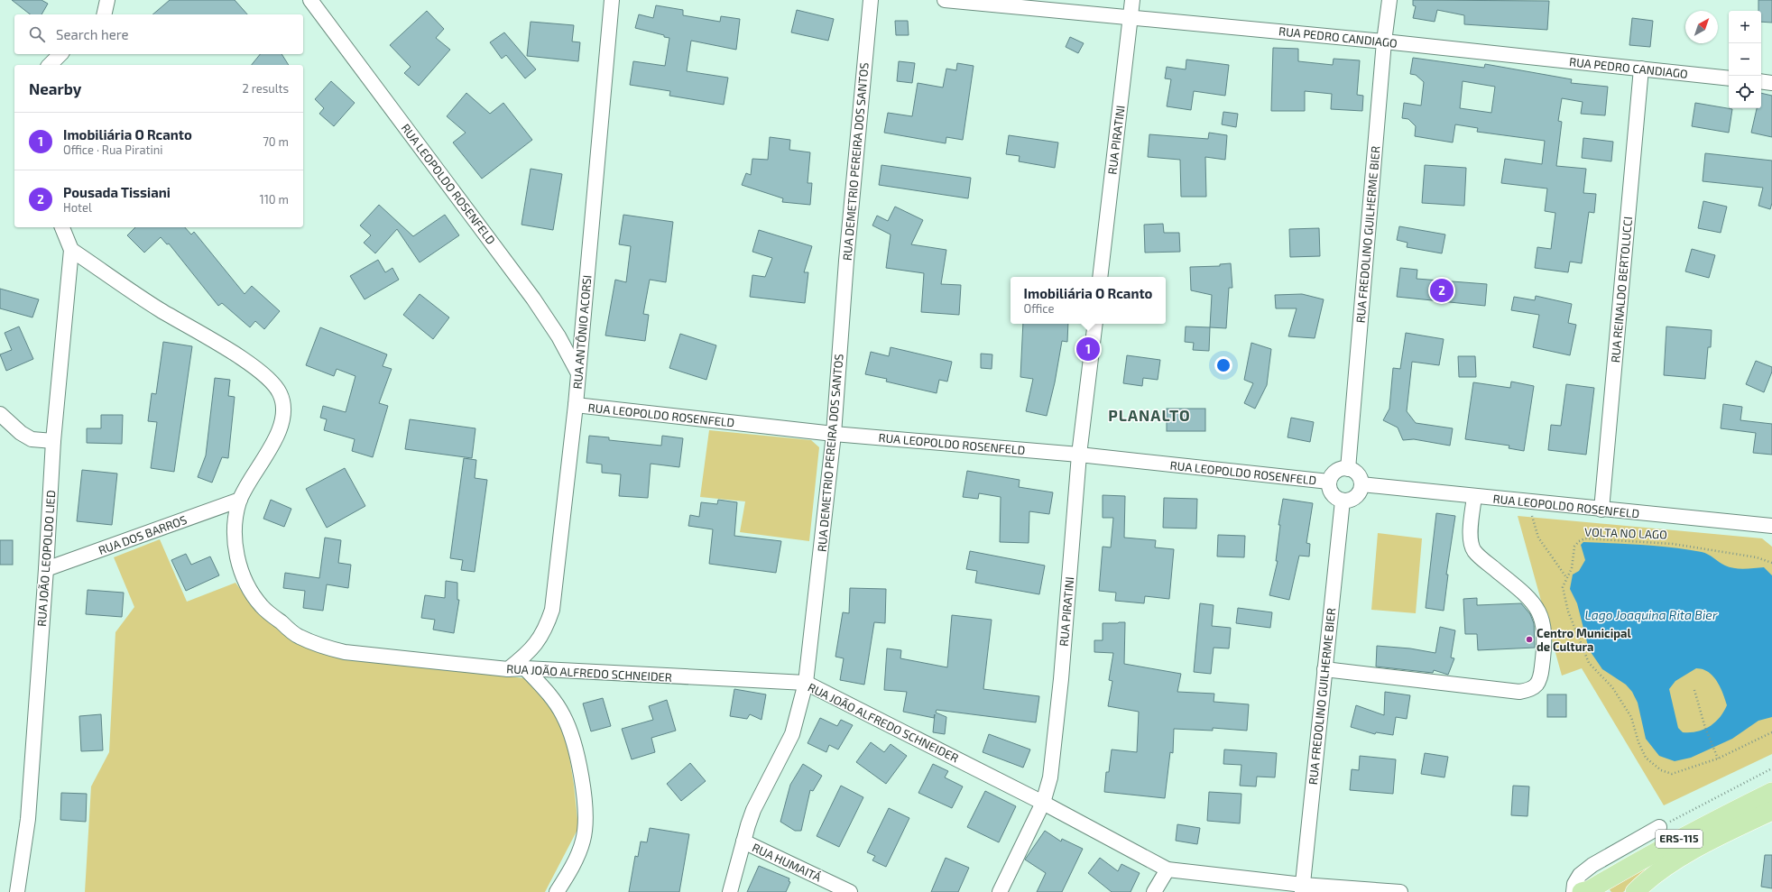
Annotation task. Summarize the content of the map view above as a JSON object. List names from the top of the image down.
{
  "streets": {
    "main road": ["ERS-115"],
    "street": [
      "RUA PEDRO CANDIAGO",
      "RUA PIRATINI",
      "RUA DEMETRIO PEREIRA DOS SANTOS",
      "RUA LEOPOLDO ROSENFELD",
      "RUA FREDOLINO GUILHERME BIER",
      "RUA REINALDO BERTOLUCCI",
      "RUA ANTÔNIO ACORSI",
      "RUA DOS BARROS",
      "RUA JOÃO LEOPOLDO LIED",
      "RUA JOÃO ALFREDO SCHNEIDER",
      "RUA HUMAITÁ"
    ],
    "path": ["VOLTA NO LAGO"]
  },
  "crossings": [
    ["RUA PEDRO CANDIAGO", "RUA PIRATINI"],
    ["RUA PEDRO CANDIAGO", "RUA FREDOLINO GUILHERME BIER"],
    ["RUA PEDRO CANDIAGO", "RUA REINALDO BERTOLUCCI"],
    ["RUA PIRATINI", "RUA LEOPOLDO ROSENFELD"],
    ["RUA PIRATINI", "RUA JOÃO ALFREDO SCHNEIDER"],
    ["RUA DEMETRIO PEREIRA DOS SANTOS", "RUA LEOPOLDO ROSENFELD"],
    ["RUA DEMETRIO PEREIRA DOS SANTOS", "RUA JOÃO ALFREDO SCHNEIDER"],
    ["RUA DEMETRIO PEREIRA DOS SANTOS", "RUA HUMAITÁ"],
    ["RUA LEOPOLDO ROSENFELD", "RUA FREDOLINO GUILHERME BIER"],
    ["RUA LEOPOLDO ROSENFELD", "RUA REINALDO BERTOLUCCI"],
    ["RUA LEOPOLDO ROSENFELD", "RUA ANTÔNIO ACORSI"],
    ["RUA FREDOLINO GUILHERME BIER", "RUA JOÃO ALFREDO SCHNEIDER"],
    ["RUA ANTÔNIO ACORSI", "RUA JOÃO ALFREDO SCHNEIDER"],
    ["RUA DOS BARROS", "RUA JOÃO LEOPOLDO LIED"],
    ["RUA DOS BARROS", "RUA JOÃO ALFREDO SCHNEIDER"],
    ["RUA JOÃO LEOPOLDO LIED", "RUA JOÃO ALFREDO SCHNEIDER"]
  ],
  "districts": ["PLANALTO"],
  "water": ["Lago Joaquina Rita Bier"],
  "places": ["Centro Municipal de Cultura"],
  "north": "top right",
  "page": {
    "map_buttons": ["+", "−"],
    "search": "Search here",
    "heading": ["Nearby", "2 results"],
    "list": [
      {
        "mark": "1",
        "name": "Imobiliária O Rcanto",
        "note": "Office · Rua Piratini",
        "value": "70 m"
      },
      {
        "mark": "2",
        "name": "Pousada Tissiani",
        "note": "Hotel",
        "value": "110 m"
      }
    ],
    "popup": ["Imobiliária O Rcanto", "Office"],
    "pins": ["2", "1"]
  }
}
